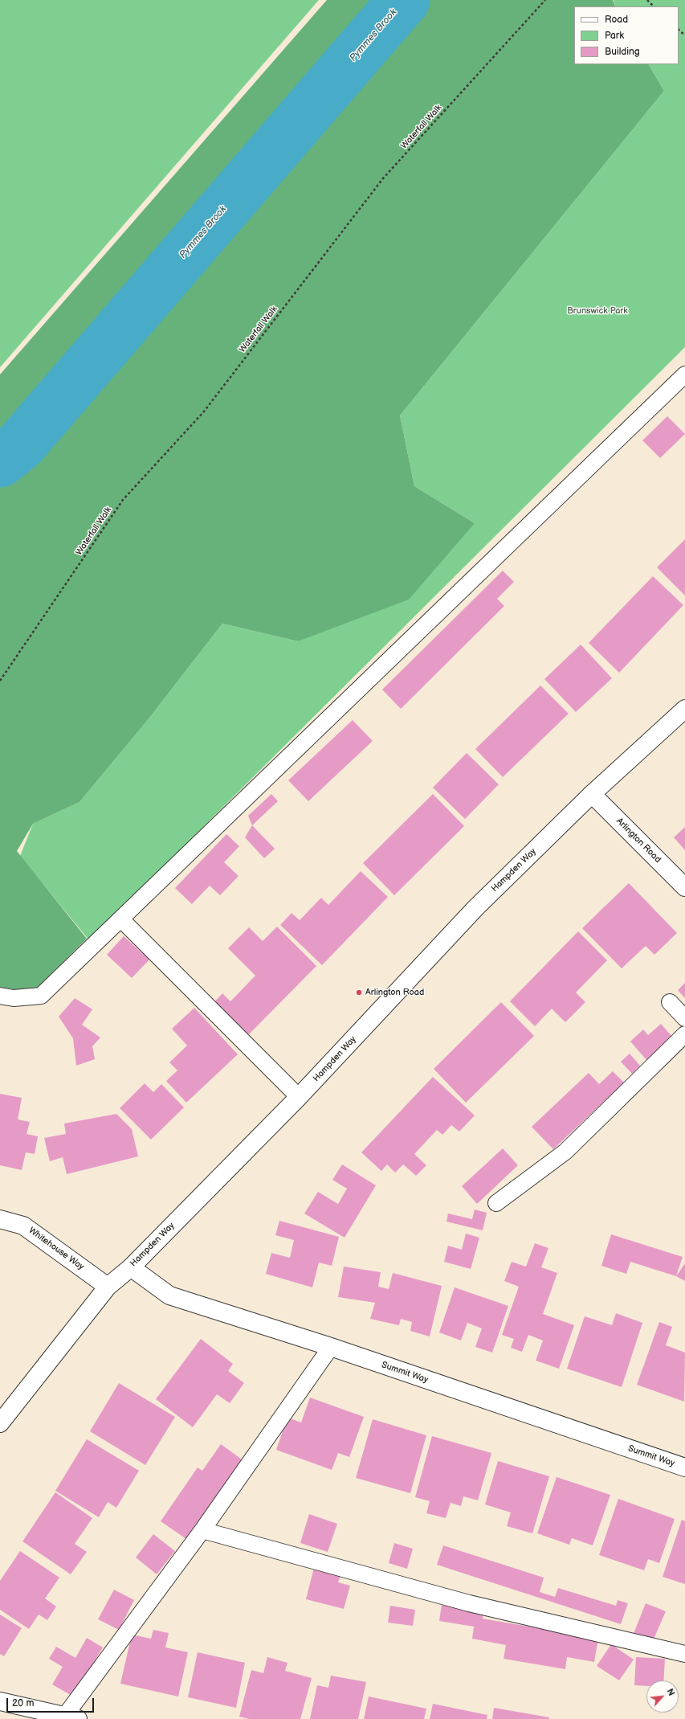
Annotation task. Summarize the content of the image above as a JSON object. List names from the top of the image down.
{
  "streets": {
    "street": [
      "Arlington Road",
      "Hampden Way",
      "Whitehouse Way",
      "Summit Way"
    ],
    "path": ["Waterfall Walk"]
  },
  "crossings": [
    ["Arlington Road", "Hampden Way"],
    ["Hampden Way", "Whitehouse Way"],
    ["Hampden Way", "Summit Way"]
  ],
  "water": ["Pymmes Brook"],
  "parks": ["Brunswick Park"],
  "places": ["Arlington Road"],
  "legend": ["Road", "Park", "Building"],
  "scale_bar": "20 m",
  "north": "top right"
}
